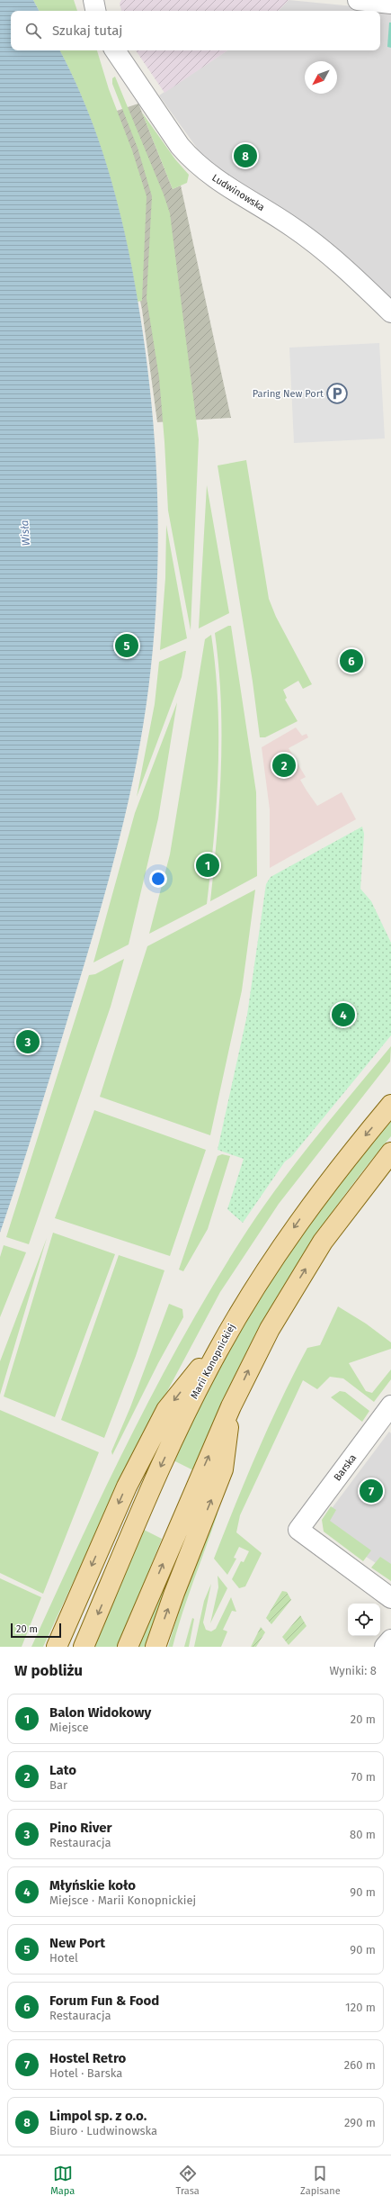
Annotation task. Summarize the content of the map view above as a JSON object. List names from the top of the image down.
{
  "streets": {
    "main road": ["Marii Konopnickiej"],
    "street": ["Ludwinowska", "Barska"]
  },
  "water": ["Wisła"],
  "places": {
    "parking": ["Paring New Port"]
  },
  "scale_bar": "20 m",
  "north": "bottom left",
  "page": {
    "search": "Szukaj tutaj",
    "pins": [
      "8",
      "5",
      "6",
      "2",
      "1",
      "4",
      "3",
      "7"
    ],
    "scale": "20 m",
    "heading": ["W pobliżu", "Wyniki: 8"],
    "list": [
      {
        "mark": "1",
        "name": "Balon Widokowy",
        "note": "Miejsce",
        "value": "20 m"
      },
      {
        "mark": "2",
        "name": "Lato",
        "note": "Bar",
        "value": "70 m"
      },
      {
        "mark": "3",
        "name": "Pino River",
        "note": "Restauracja",
        "value": "80 m"
      },
      {
        "mark": "4",
        "name": "Młyńskie koło",
        "note": "Miejsce · Marii Konopnickiej",
        "value": "90 m"
      },
      {
        "mark": "5",
        "name": "New Port",
        "note": "Hotel",
        "value": "90 m"
      },
      {
        "mark": "6",
        "name": "Forum Fun & Food",
        "note": "Restauracja",
        "value": "120 m"
      },
      {
        "mark": "7",
        "name": "Hostel Retro",
        "note": "Hotel · Barska",
        "value": "260 m"
      },
      {
        "mark": "8",
        "name": "Limpol sp. z o.o.",
        "note": "Biuro · Ludwinowska",
        "value": "290 m"
      }
    ],
    "nav": ["Mapa", "Trasa", "Zapisane"]
  }
}
